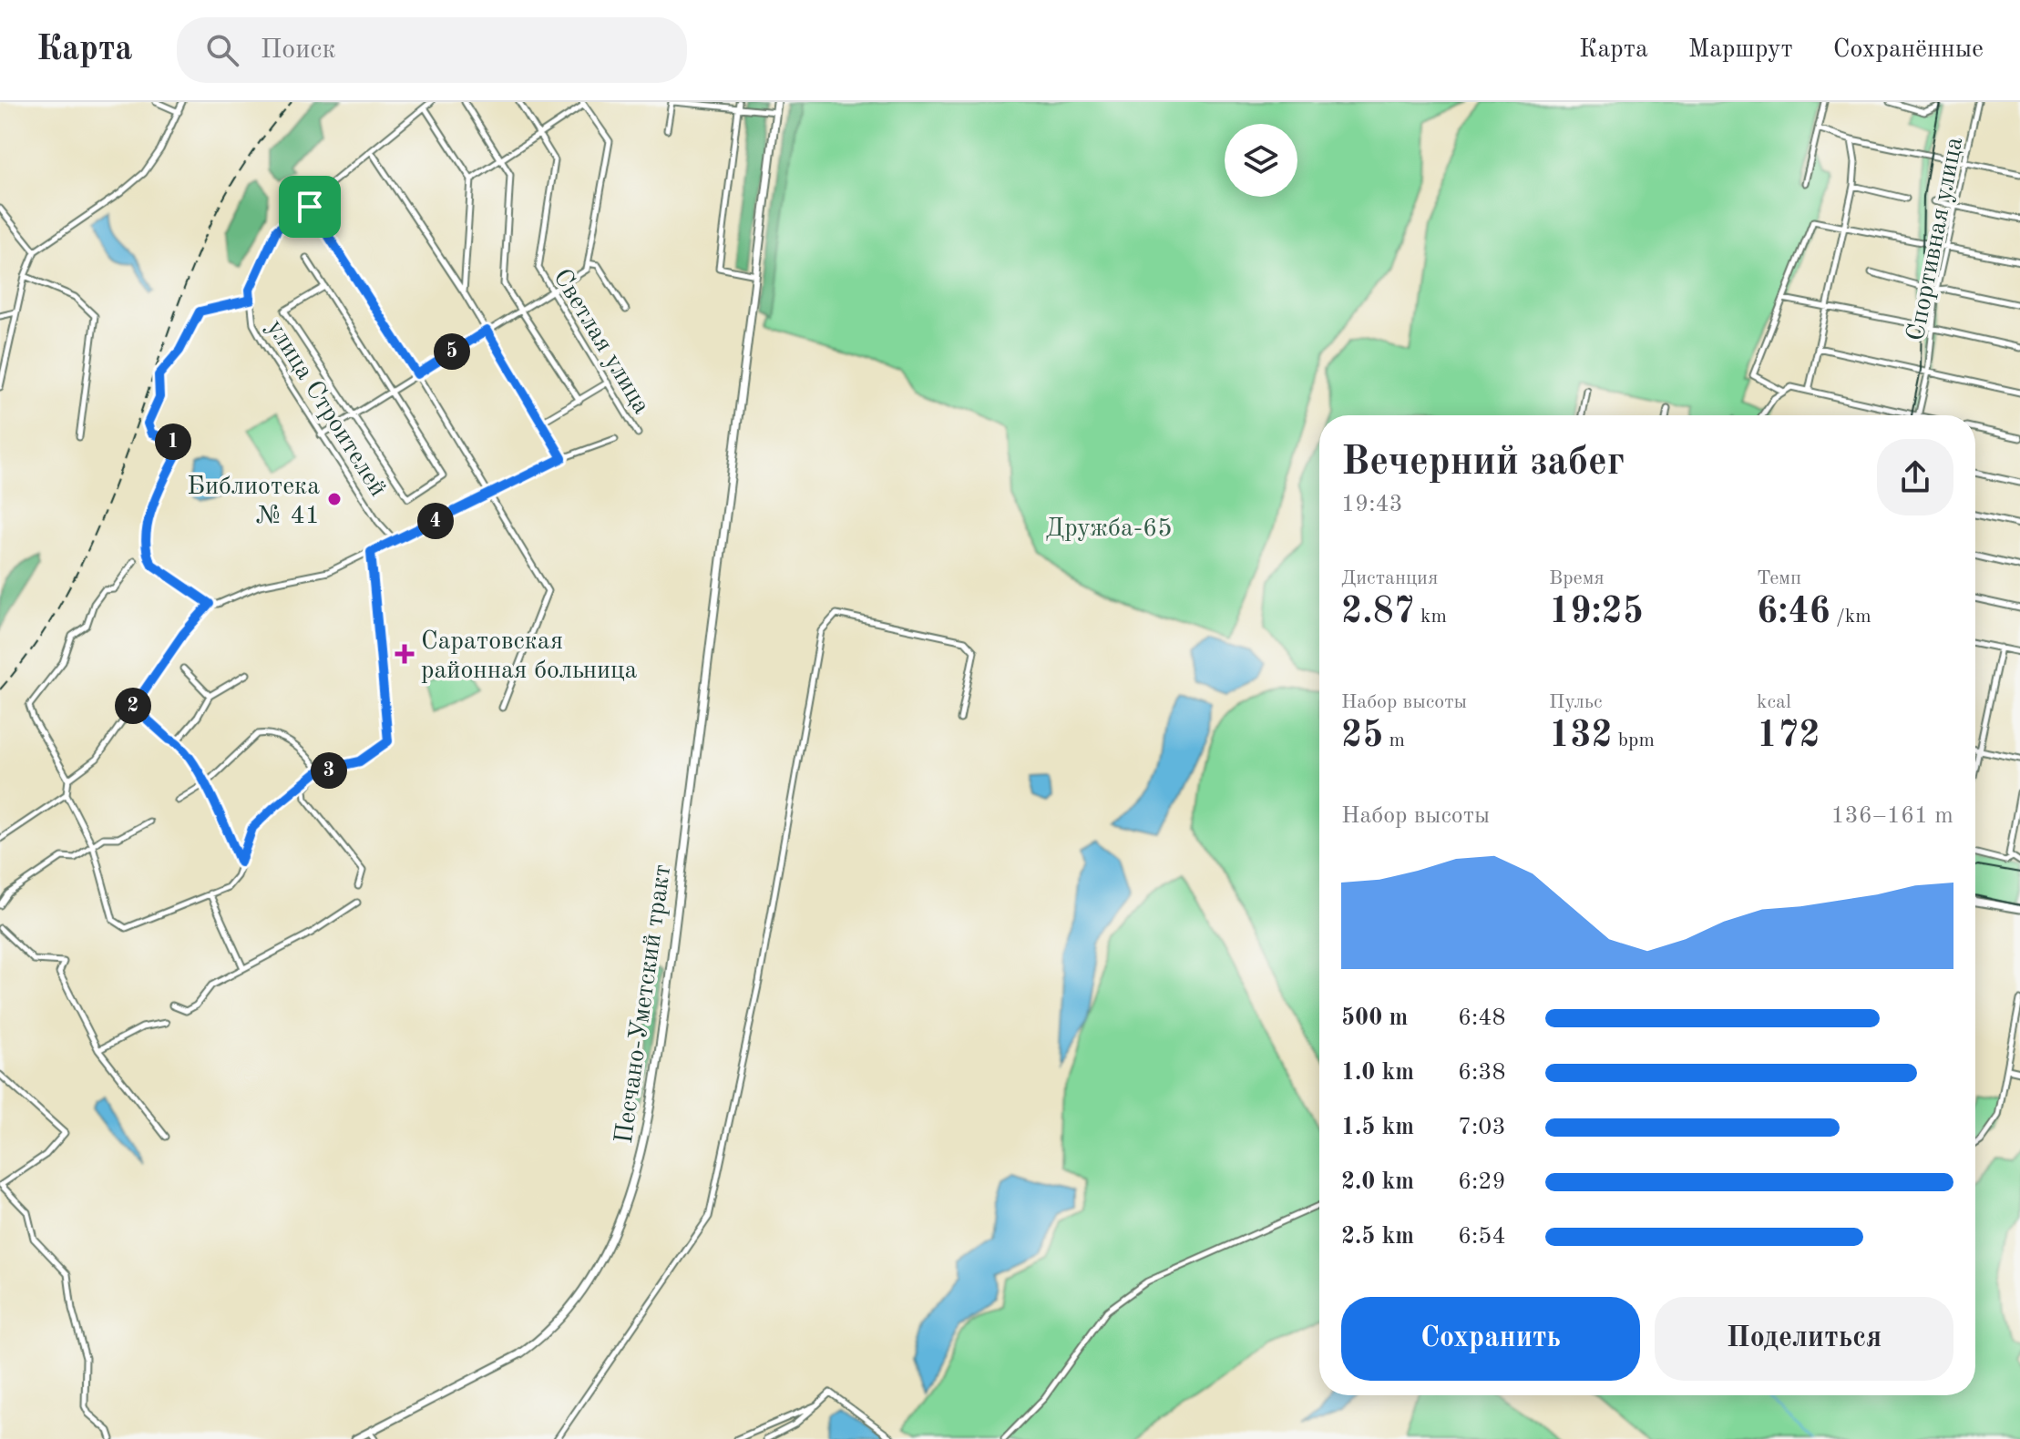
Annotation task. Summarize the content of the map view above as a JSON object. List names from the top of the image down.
{
  "streets": {
    "main road": ["Песчано-Уметский тракт"],
    "street": ["Спортивная улица", "Светлая улица", "улица Строителей"]
  },
  "parks": ["Дружба-65"],
  "places": {
    "other": ["Библиотека № 41"],
    "health": ["Саратовская районная больница"]
  },
  "page": {
    "header": "Карта",
    "search": "Поиск",
    "nav": ["Карта", "Маршрут", "Сохранённые"],
    "pins": [
      "5",
      "1",
      "4",
      "2",
      "3"
    ],
    "heading": ["Вечерний забег", "19:43"],
    "stats": [
      ["Дистанция", "2.87 km"],
      ["Время", "19:25"],
      ["Темп", "6:46 /km"],
      ["Набор высоты", "25 m"],
      ["Пульс", "132 bpm"],
      ["kcal", "172"]
    ],
    "chart": ["Набор высоты", "136–161 m"],
    "list": [
      {
        "name": "500 m",
        "note": "6:48"
      },
      {
        "name": "1.0 km",
        "note": "6:38"
      },
      {
        "name": "1.5 km",
        "note": "7:03"
      },
      {
        "name": "2.0 km",
        "note": "6:29"
      },
      {
        "name": "2.5 km",
        "note": "6:54"
      }
    ],
    "buttons": ["Сохранить", "Поделиться"]
  }
}
